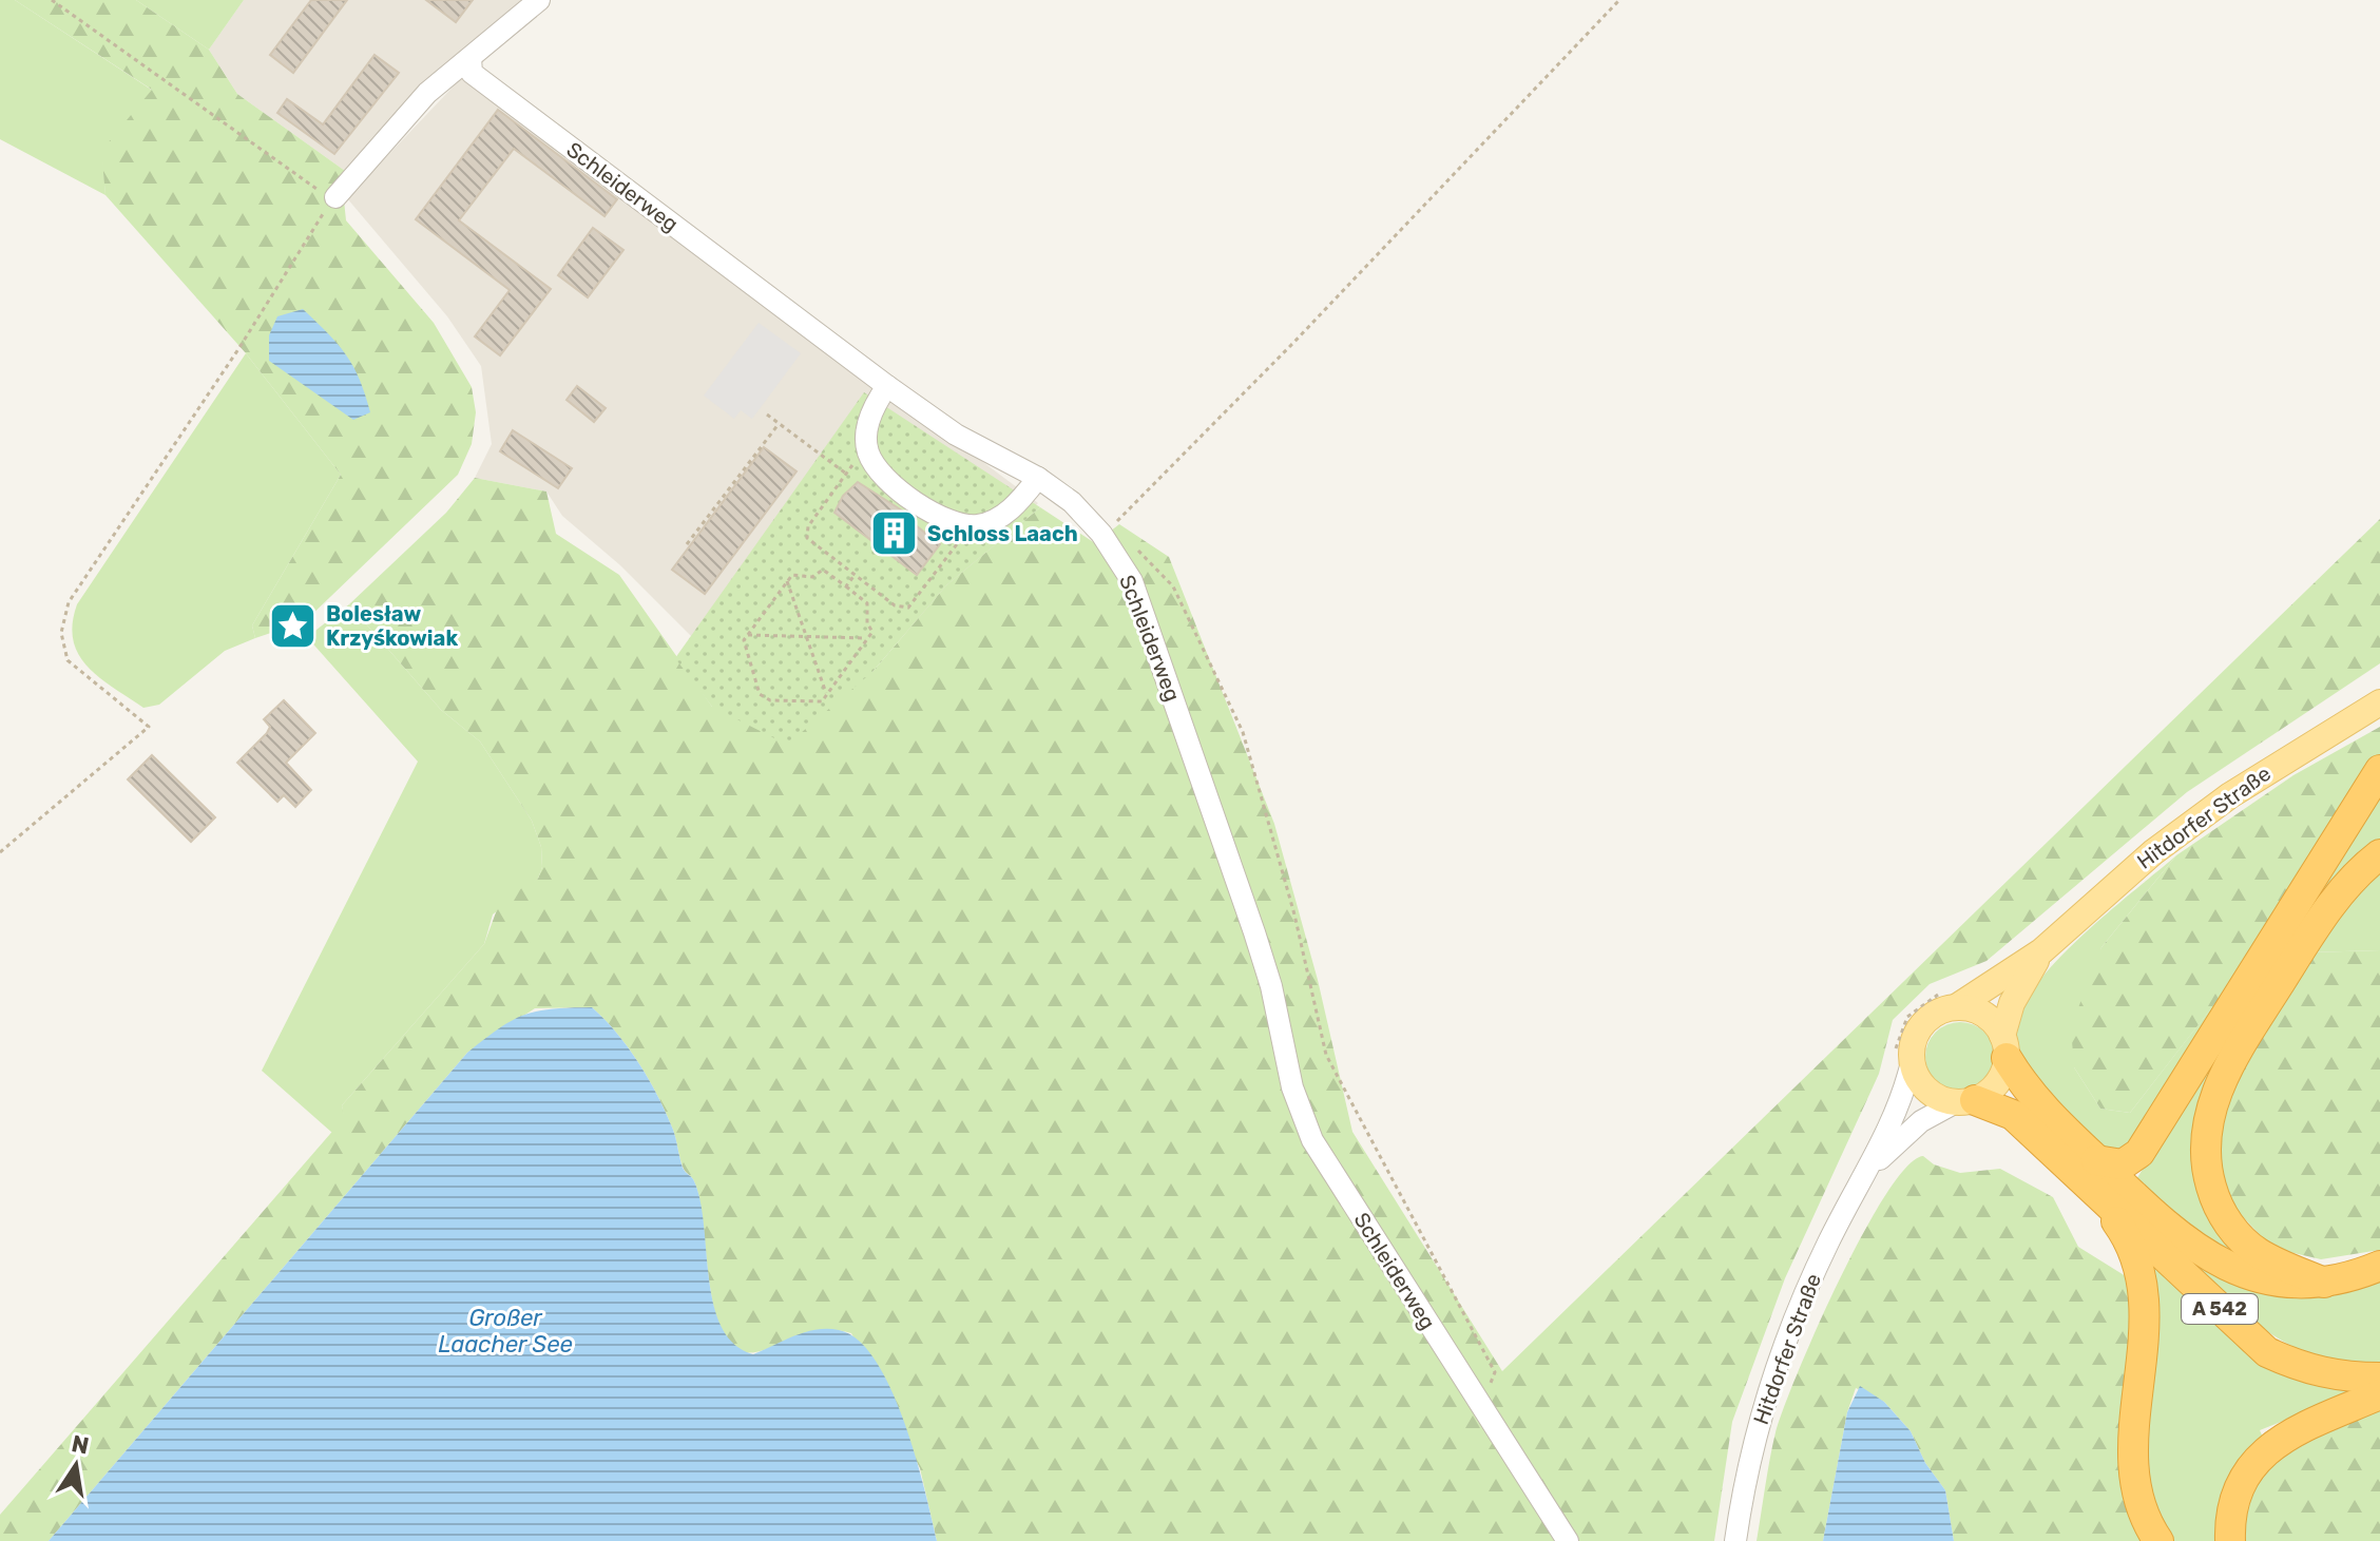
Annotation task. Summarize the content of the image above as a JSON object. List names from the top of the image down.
{
  "streets": {
    "highway": ["A 542"],
    "main road": ["Hitdorfer Straße"],
    "street": ["Schleiderweg"]
  },
  "crossings": [
    ["Hitdorfer Straße", "A 542"]
  ],
  "water": ["Großer Laacher See"],
  "places": {
    "building": ["Schloss Laach"],
    "place": ["Bolesław Krzyśkowiak"]
  },
  "north": "top"
}
